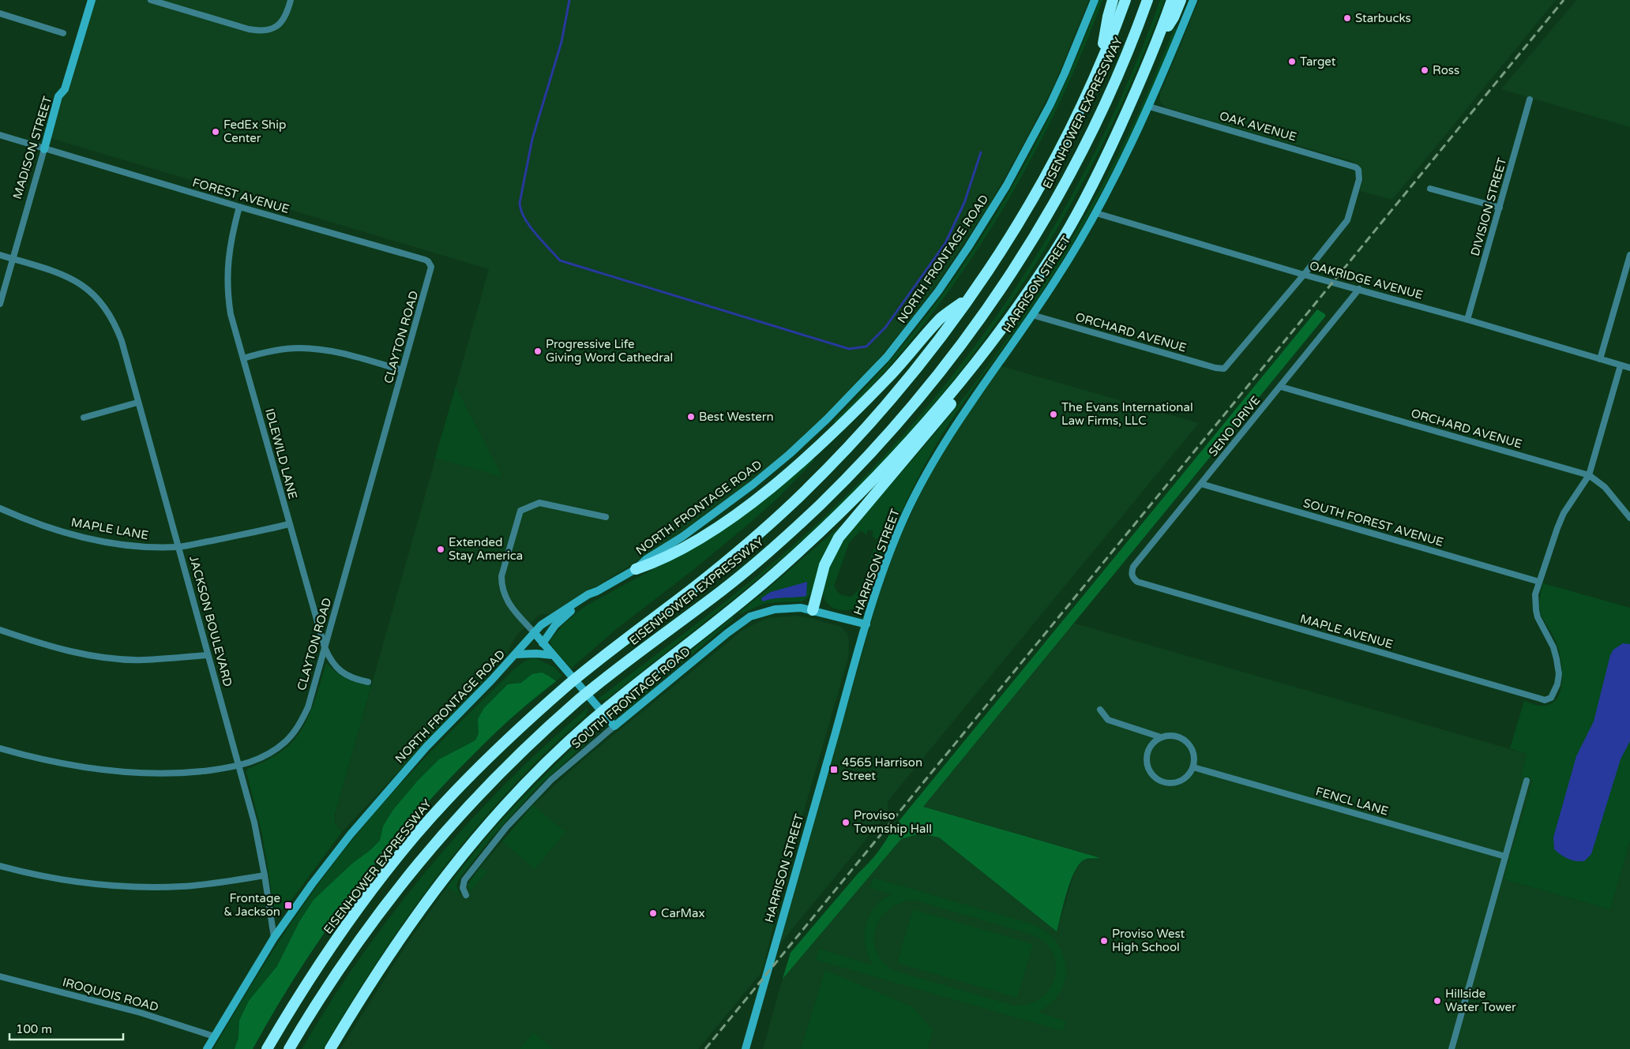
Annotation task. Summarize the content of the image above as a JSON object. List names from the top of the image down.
{
  "streets": {
    "highway": ["EISENHOWER EXPRESSWAY"],
    "main road": [
      "MADISON STREET",
      "NORTH FRONTAGE ROAD",
      "HARRISON STREET",
      "SOUTH FRONTAGE ROAD"
    ],
    "street": [
      "OAK AVENUE",
      "FOREST AVENUE",
      "DIVISION STREET",
      "OAKRIDGE AVENUE",
      "ORCHARD AVENUE",
      "CLAYTON ROAD",
      "SENO DRIVE",
      "IDLEWILD LANE",
      "SOUTH FOREST AVENUE",
      "MAPLE LANE",
      "JACKSON BOULEVARD",
      "MAPLE AVENUE",
      "FENCL LANE",
      "IROQUOIS ROAD"
    ]
  },
  "crossings": [
    ["OAK AVENUE", "OAKRIDGE AVENUE"],
    ["OAK AVENUE", "HARRISON STREET"],
    ["OAK AVENUE", "ORCHARD AVENUE"],
    ["MADISON STREET", "FOREST AVENUE"],
    ["MADISON STREET", "JACKSON BOULEVARD"],
    ["FOREST AVENUE", "CLAYTON ROAD"],
    ["FOREST AVENUE", "IDLEWILD LANE"],
    ["DIVISION STREET", "OAKRIDGE AVENUE"],
    ["NORTH FRONTAGE ROAD", "JACKSON BOULEVARD"],
    ["OAKRIDGE AVENUE", "HARRISON STREET"],
    ["OAKRIDGE AVENUE", "ORCHARD AVENUE"],
    ["OAKRIDGE AVENUE", "SENO DRIVE"],
    ["HARRISON STREET", "ORCHARD AVENUE"],
    ["HARRISON STREET", "SOUTH FRONTAGE ROAD"],
    ["ORCHARD AVENUE", "SENO DRIVE"],
    ["CLAYTON ROAD", "IDLEWILD LANE"],
    ["CLAYTON ROAD", "JACKSON BOULEVARD"],
    ["SENO DRIVE", "SOUTH FOREST AVENUE"],
    ["SENO DRIVE", "MAPLE AVENUE"],
    ["IDLEWILD LANE", "MAPLE LANE"],
    ["SOUTH FOREST AVENUE", "MAPLE AVENUE"],
    ["MAPLE LANE", "JACKSON BOULEVARD"]
  ],
  "places": {
    "other": [
      "Starbucks",
      "Target",
      "Ross",
      "FedEx Ship Center",
      "Progressive Life Giving Word Cathedral",
      "The Evans International Law Firms, LLC",
      "Best Western",
      "Extended Stay America",
      "Proviso Township Hall",
      "CarMax",
      "Proviso West High School",
      "Hillside Water Tower"
    ],
    "transit": ["4565 Harrison Street", "Frontage & Jackson"]
  },
  "scale_bar": "100 m"
}
